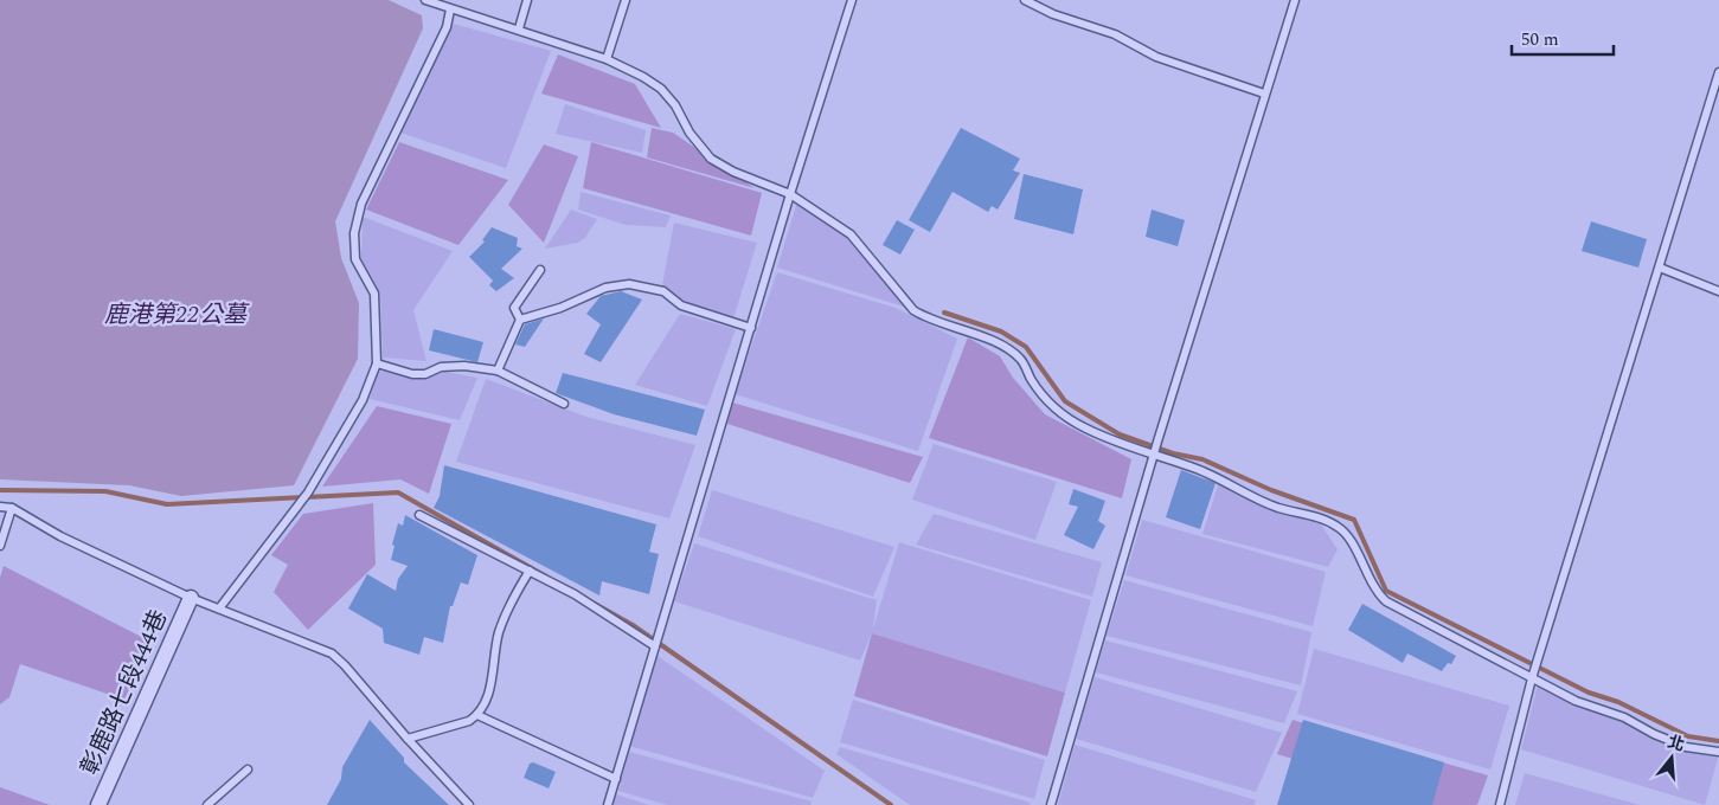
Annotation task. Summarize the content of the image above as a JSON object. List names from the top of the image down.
{
  "streets": {
    "street": ["彰鹿路七段444巷"]
  },
  "parks": ["鹿港第22公墓"],
  "scale_bar": "50 m",
  "north": "top"
}
